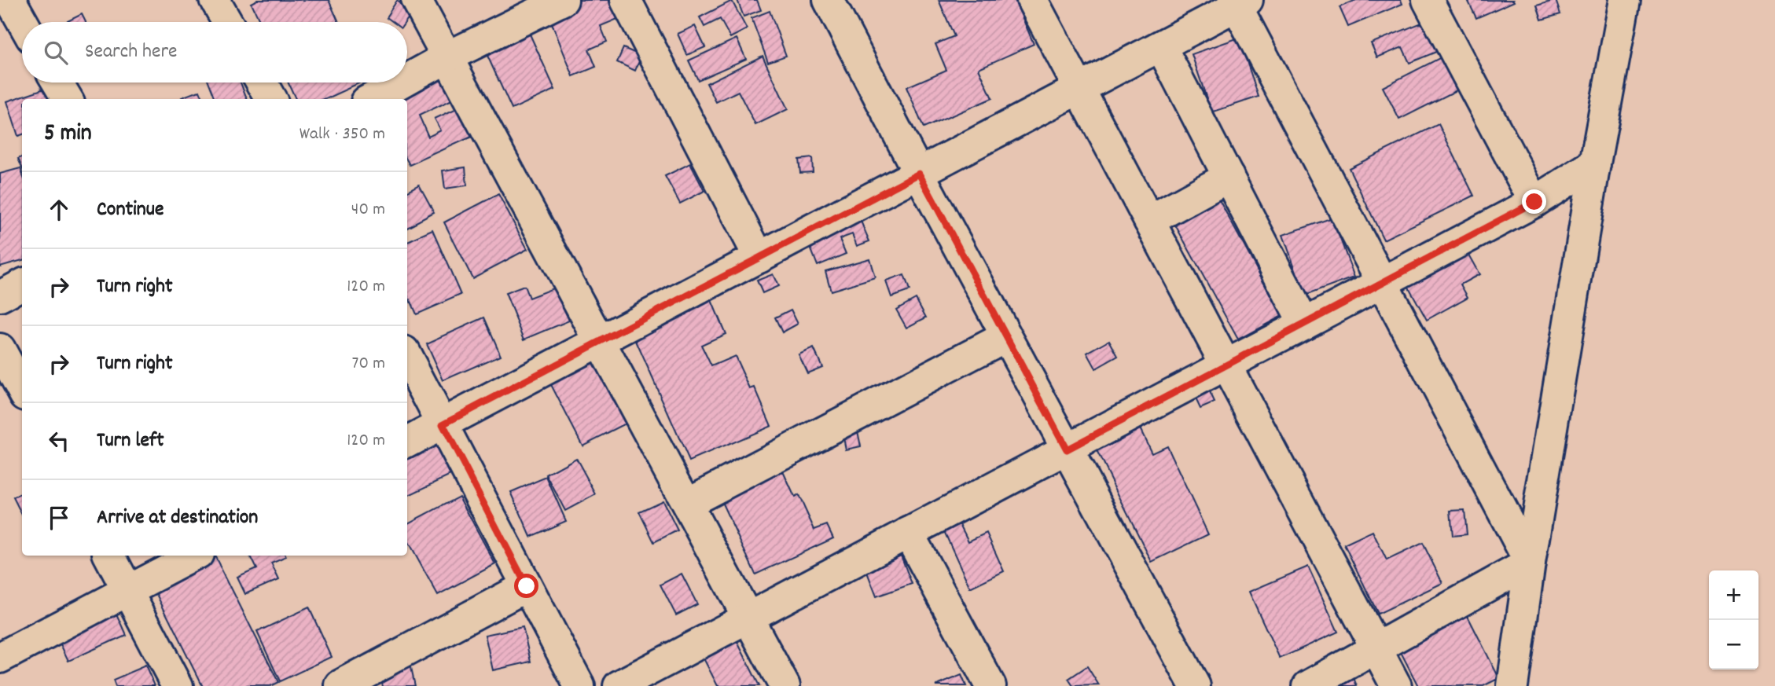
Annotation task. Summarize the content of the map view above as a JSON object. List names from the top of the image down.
{
  "page": {
    "search": "Search here",
    "heading": ["5 min", "Walk · 350 m"],
    "list": [
      ["Continue", "40 m"],
      ["Turn right", "120 m"],
      ["Turn right", "70 m"],
      ["Turn left", "120 m"],
      "Arrive at destination"
    ],
    "map_buttons": ["+", "−"]
  }
}
